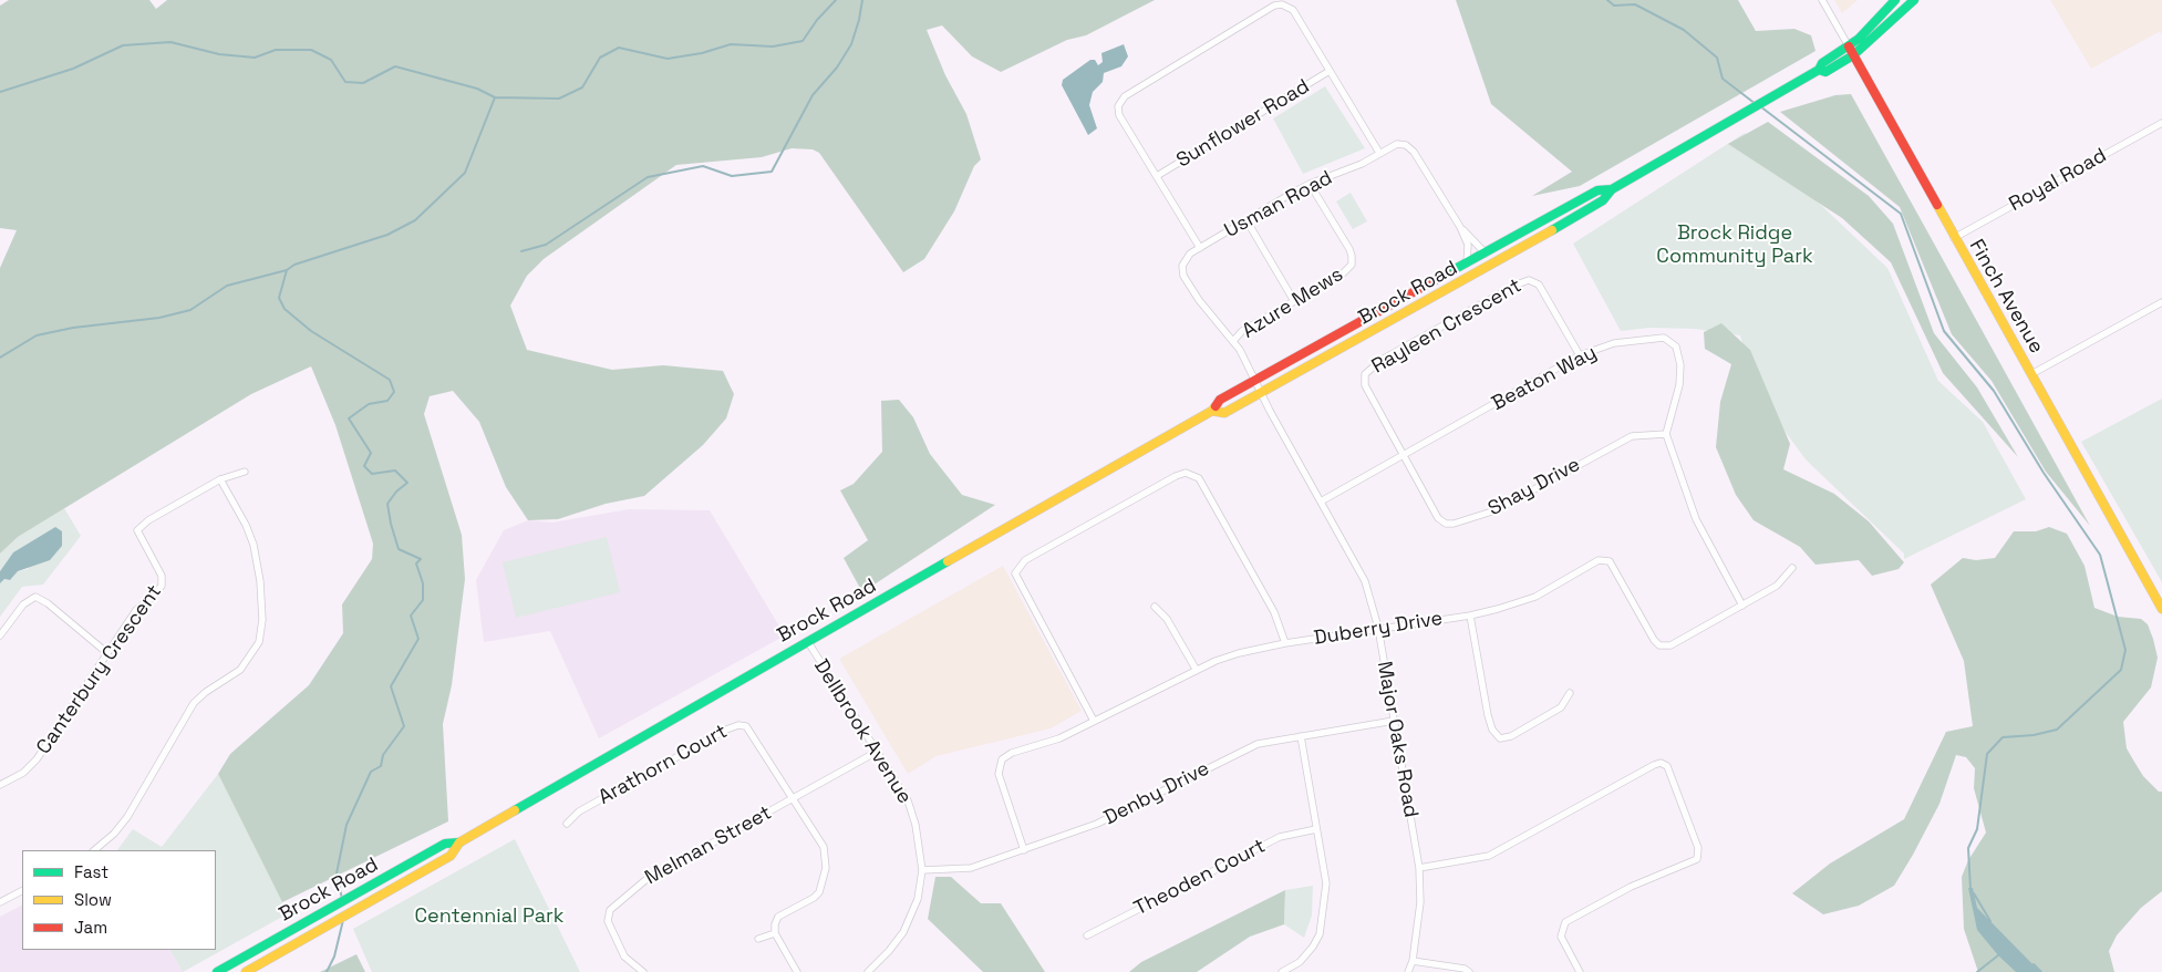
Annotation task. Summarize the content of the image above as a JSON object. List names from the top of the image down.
{
  "streets": {
    "main road": ["Brock Road", "Finch Avenue"],
    "street": [
      "Sunflower Road",
      "Royal Road",
      "Usman Road",
      "Azure Mews",
      "Rayleen Crescent",
      "Beaton Way",
      "Shay Drive",
      "Duberry Drive",
      "Canterbury Crescent",
      "Dellbrook Avenue",
      "Major Oaks Road",
      "Arathorn Court",
      "Denby Drive",
      "Melman Street",
      "Theoden Court"
    ]
  },
  "crossings": [
    ["Royal Road", "Finch Avenue"],
    ["Usman Road", "Brock Road"],
    ["Usman Road", "Azure Mews"],
    ["Usman Road", "Major Oaks Road"],
    ["Brock Road", "Finch Avenue"],
    ["Brock Road", "Dellbrook Avenue"],
    ["Brock Road", "Major Oaks Road"],
    ["Azure Mews", "Major Oaks Road"],
    ["Rayleen Crescent", "Beaton Way"],
    ["Rayleen Crescent", "Shay Drive"],
    ["Beaton Way", "Shay Drive"],
    ["Beaton Way", "Major Oaks Road"],
    ["Duberry Drive", "Major Oaks Road"],
    ["Duberry Drive", "Denby Drive"],
    ["Dellbrook Avenue", "Denby Drive"],
    ["Dellbrook Avenue", "Melman Street"],
    ["Major Oaks Road", "Denby Drive"],
    ["Arathorn Court", "Melman Street"]
  ],
  "parks": ["Brock Ridge Community Park", "Centennial Park"],
  "legend": ["Fast", "Slow", "Jam"]
}
